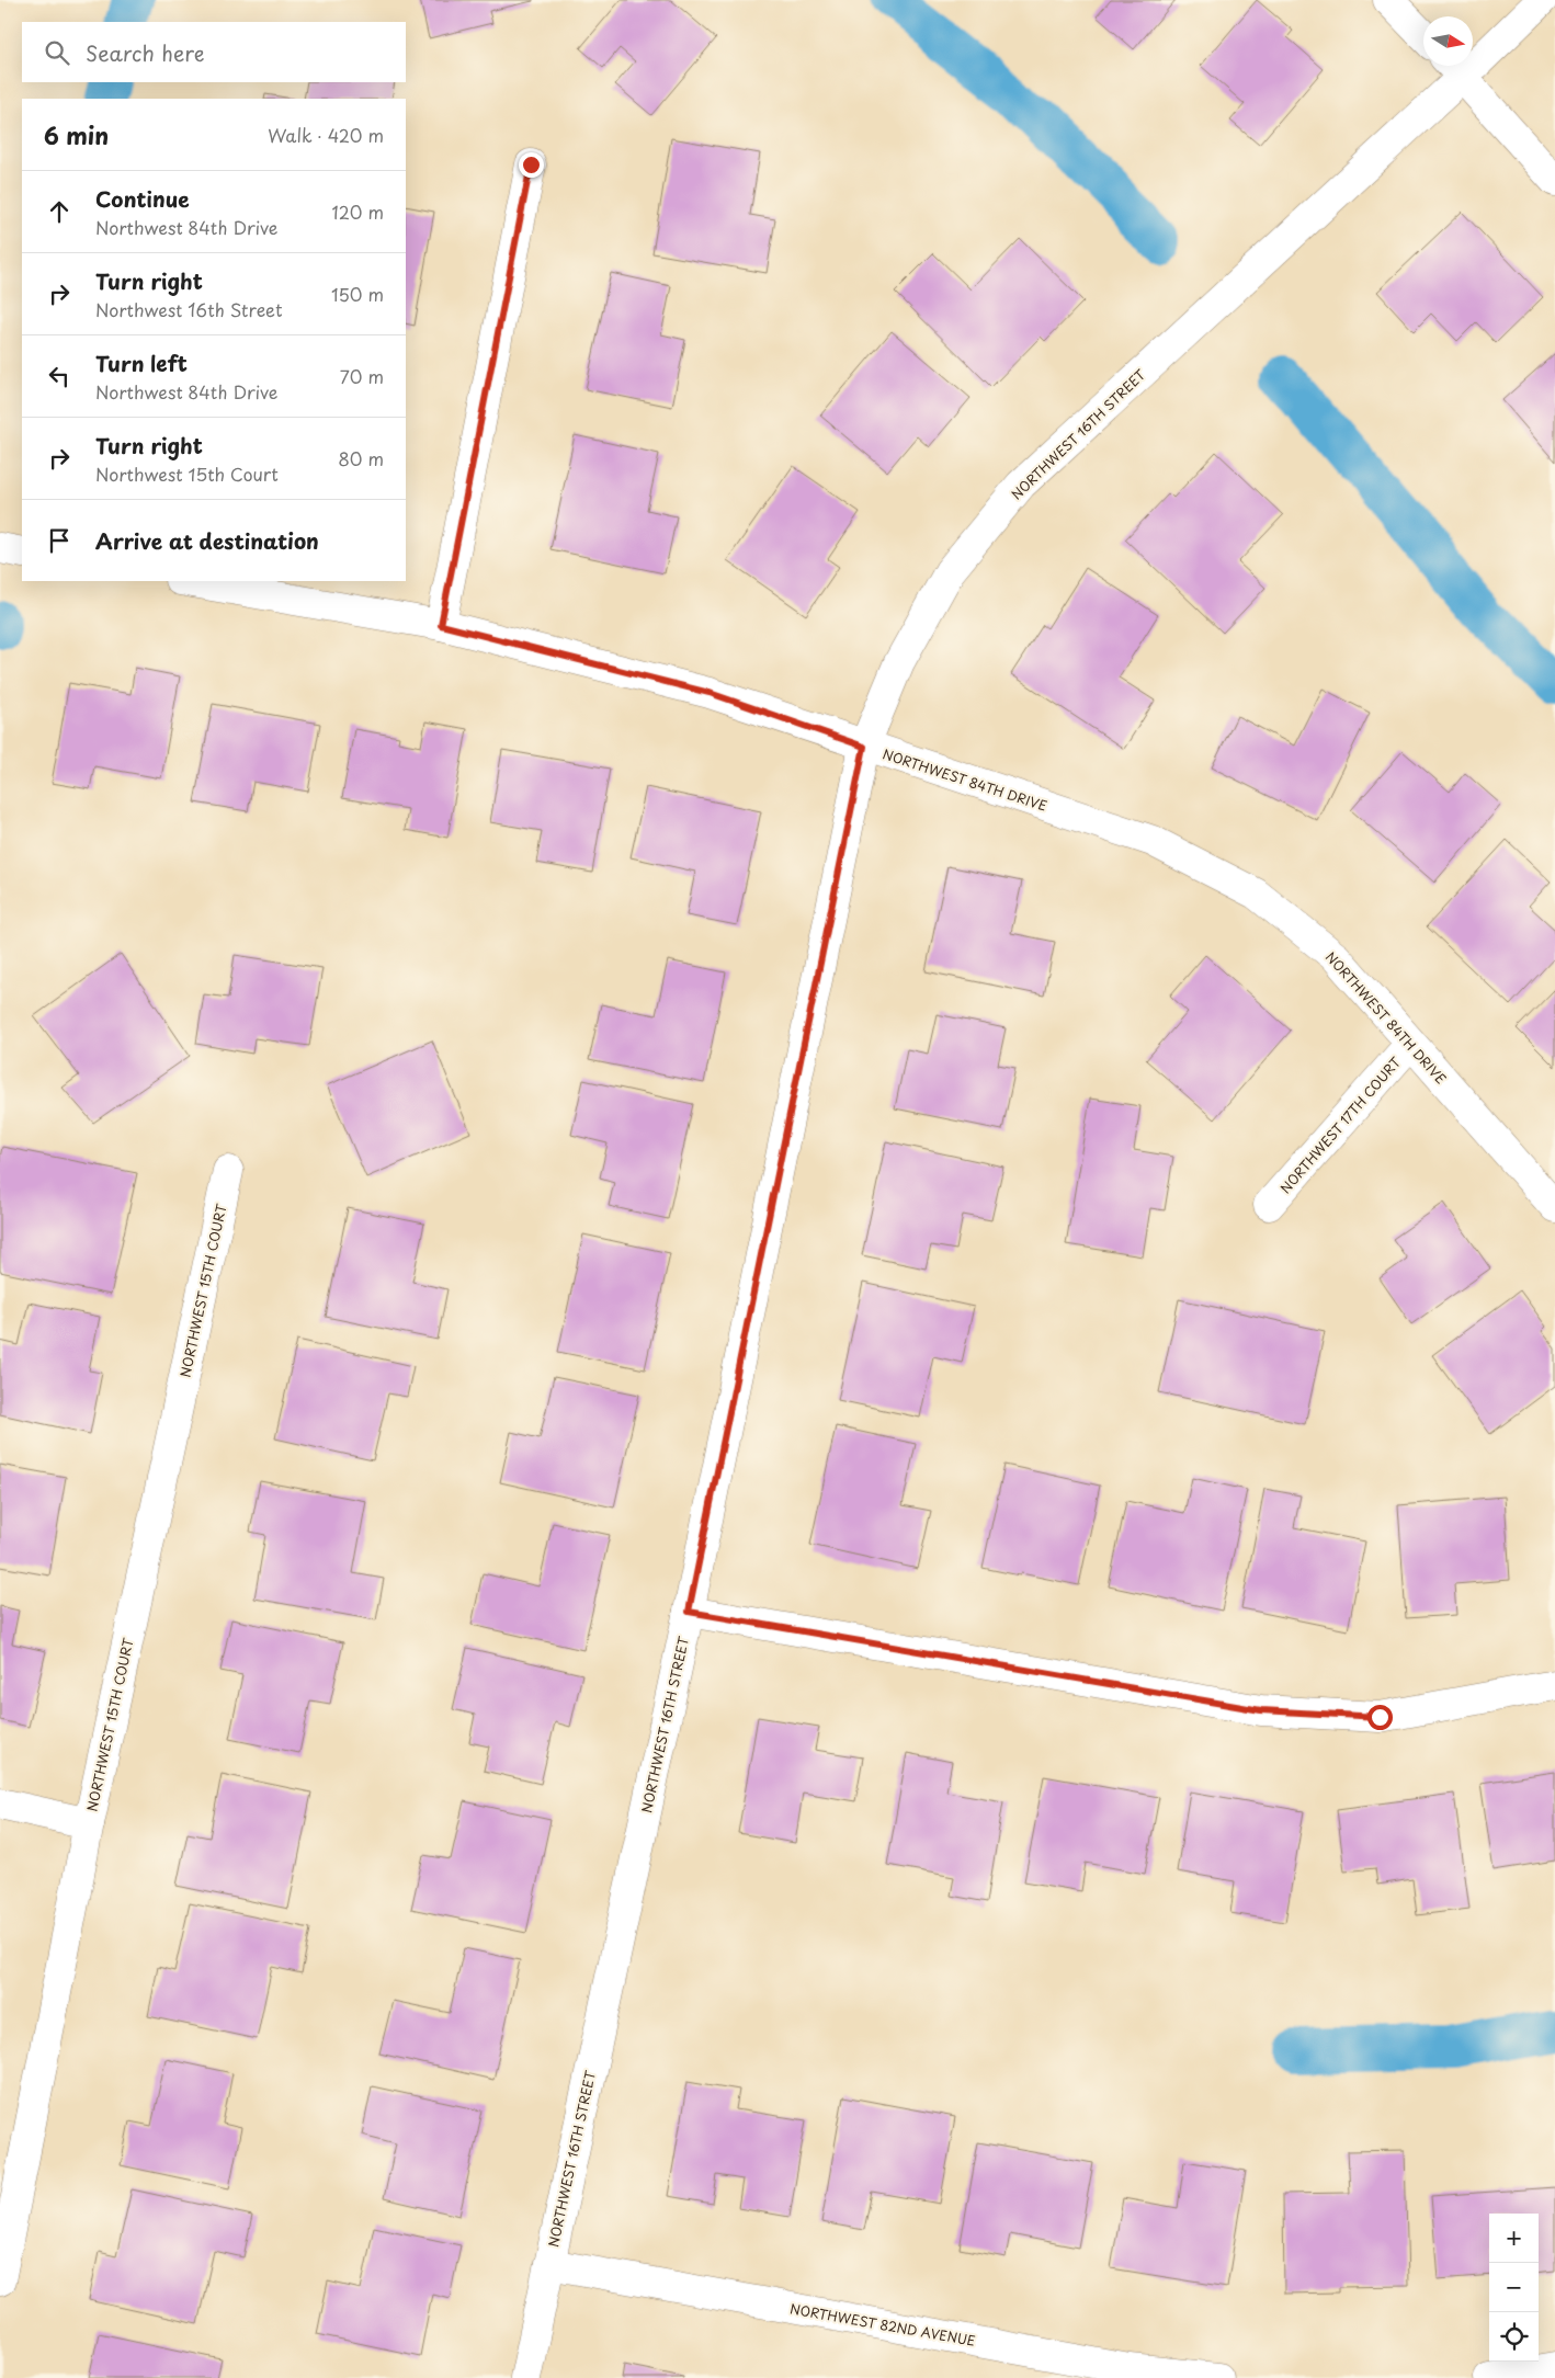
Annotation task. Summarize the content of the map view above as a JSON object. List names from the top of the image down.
{
  "streets": {
    "street": [
      "NORTHWEST 16TH STREET",
      "NORTHWEST 84TH DRIVE",
      "NORTHWEST 17TH COURT",
      "NORTHWEST 15TH COURT",
      "NORTHWEST 82ND AVENUE"
    ]
  },
  "crossings": [
    ["NORTHWEST 16TH STREET", "NORTHWEST 84TH DRIVE"],
    ["NORTHWEST 16TH STREET", "NORTHWEST 82ND AVENUE"],
    ["NORTHWEST 84TH DRIVE", "NORTHWEST 17TH COURT"]
  ],
  "north": "right",
  "page": {
    "search": "Search here",
    "heading": ["6 min", "Walk · 420 m"],
    "list": [
      ["Continue", "Northwest 84th Drive", "120 m"],
      ["Turn right", "Northwest 16th Street", "150 m"],
      ["Turn left", "Northwest 84th Drive", "70 m"],
      ["Turn right", "Northwest 15th Court", "80 m"],
      "Arrive at destination"
    ],
    "map_buttons": ["+", "−"]
  }
}
